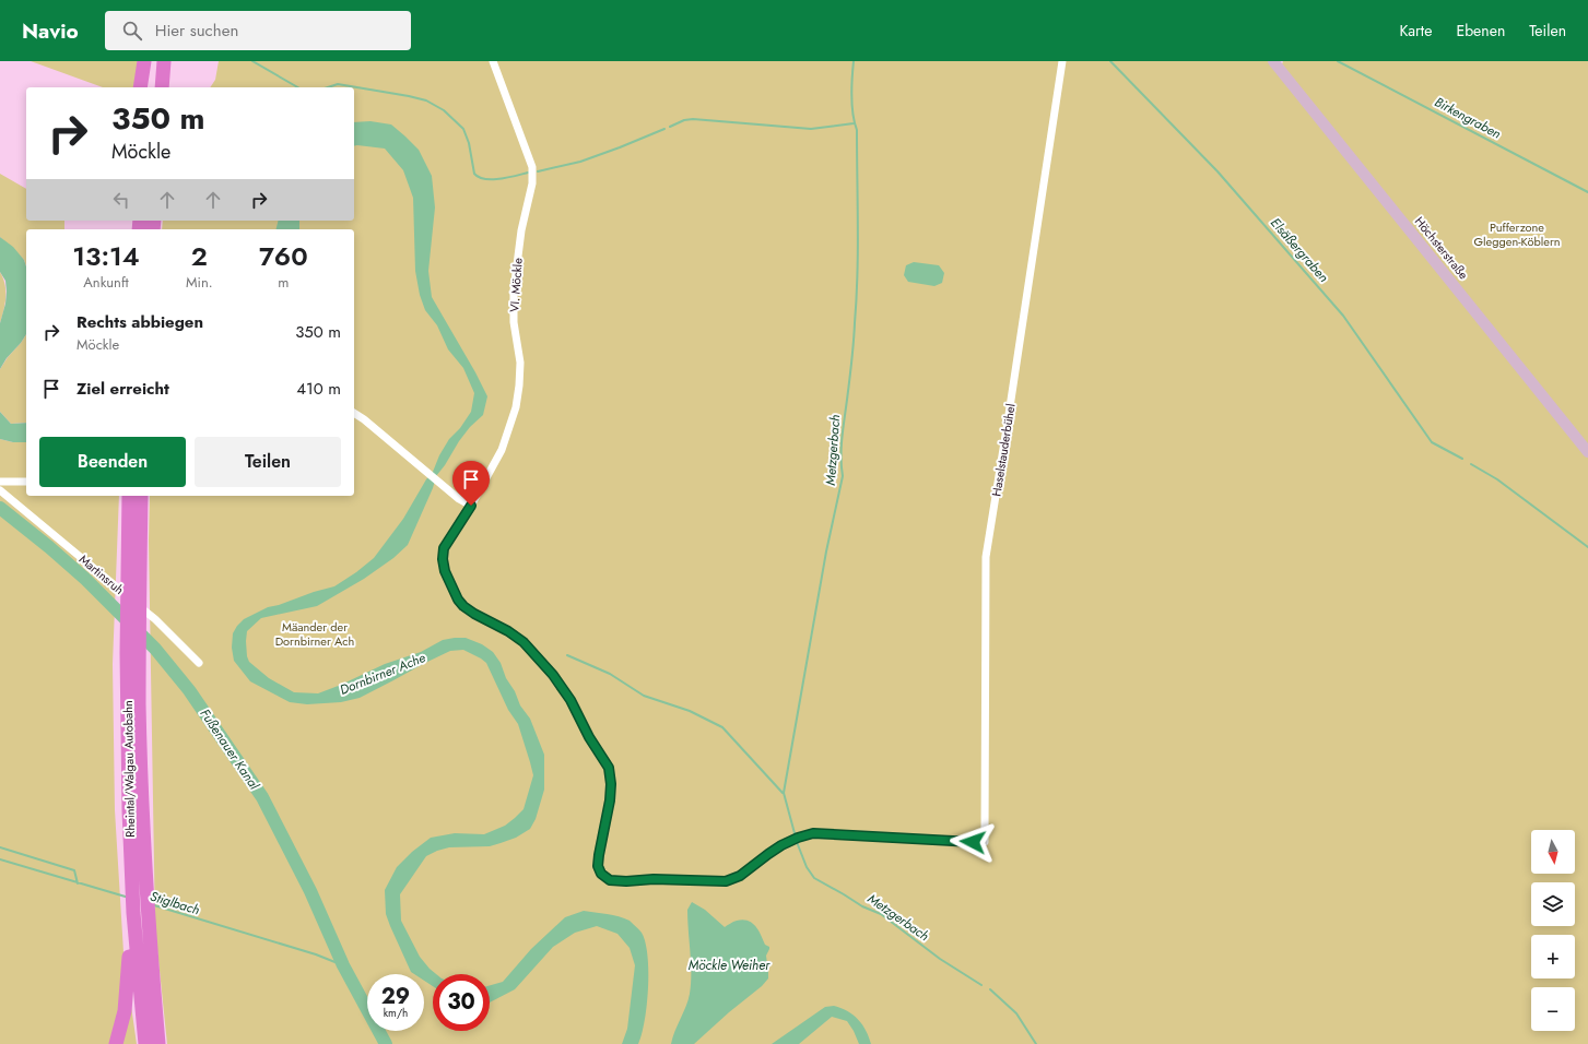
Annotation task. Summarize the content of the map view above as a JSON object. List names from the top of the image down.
{
  "streets": {
    "highway": ["Rheintal/Walgau Autobahn"],
    "main road": ["Höchsterstraße"],
    "street": ["VI. Möckle", "Haselstauderbühel", "Martinsruh"]
  },
  "crossings": [
    ["VI. Möckle", "Haselstauderbühel"]
  ],
  "water": [
    "Birkengraben",
    "Elsäßergraben",
    "Metzgerbach",
    "Dornbirner Ache",
    "Fußenauer Kanal",
    "Stiglbach",
    "Möckle Weiher"
  ],
  "parks": ["Pufferzone Gleggen-Köblern", "Mäander der Dornbirner Ach"],
  "north": "bottom",
  "page": {
    "header": "Navio",
    "search": "Hier suchen",
    "nav": ["Karte", "Ebenen", "Teilen"],
    "turn": ["350 m", "Möckle"],
    "eta": [
      "13:14",
      "Ankunft",
      "2",
      "Min.",
      "760",
      "m"
    ],
    "list": [
      {
        "name": "Rechts abbiegen",
        "note": "Möckle",
        "value": "350 m"
      },
      {
        "name": "Ziel erreicht",
        "value": "410 m"
      }
    ],
    "buttons": ["Beenden", "Teilen"],
    "map_buttons": ["+", "−"],
    "speed": "29 km/h",
    "limit": "30"
  }
}
